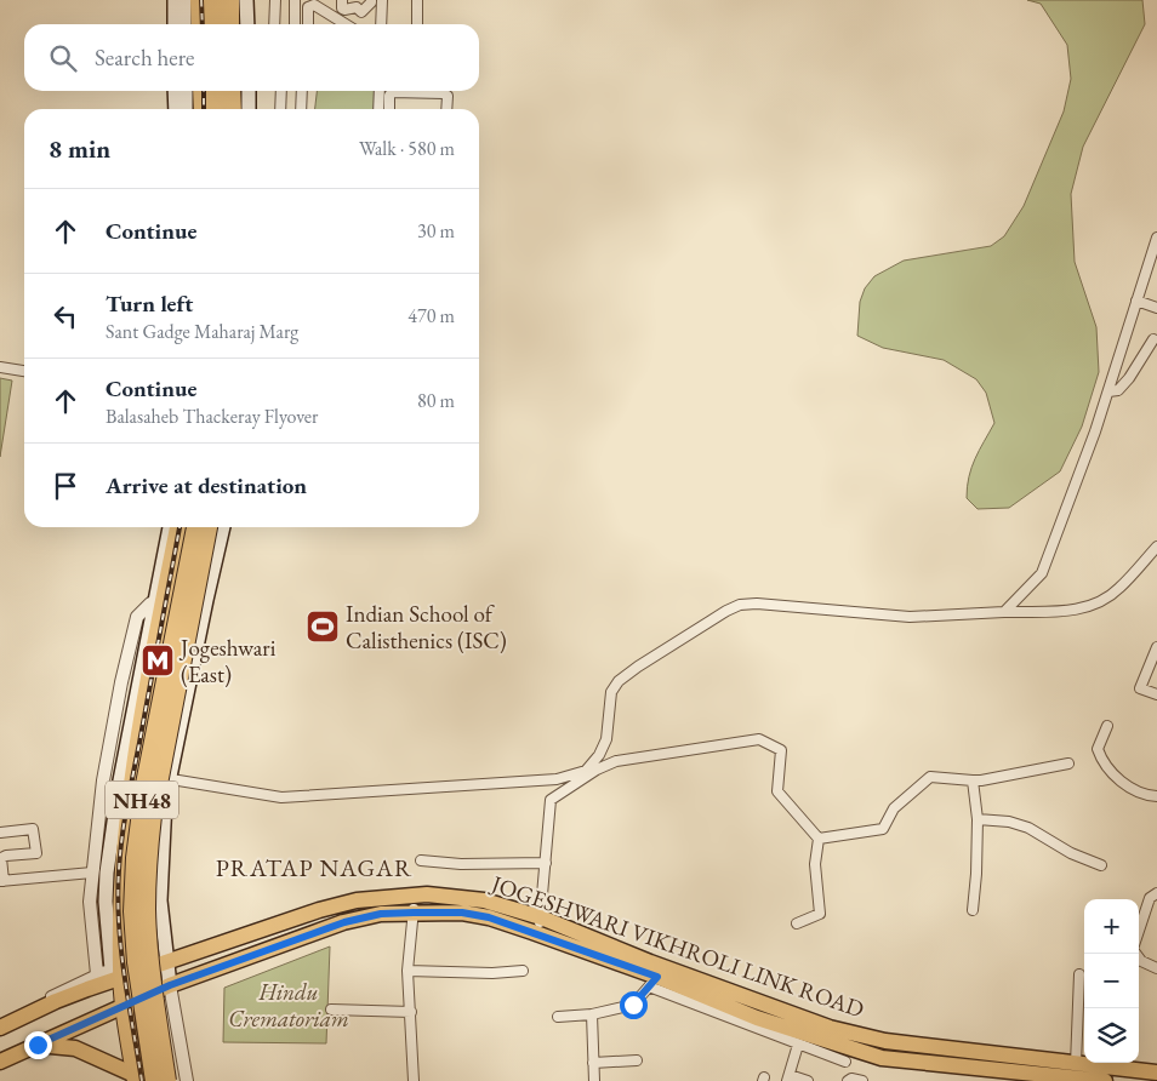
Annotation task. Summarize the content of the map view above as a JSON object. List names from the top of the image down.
{
  "streets": {
    "highway": ["NH48"],
    "main road": ["JOGESHWARI VIKHROLI LINK ROAD"]
  },
  "districts": ["PRATAP NAGAR"],
  "parks": ["Hindu Crematoriam"],
  "places": {
    "sports": ["Indian School of Calisthenics (ISC)"],
    "metro station": ["Jogeshwari (East)"]
  },
  "page": {
    "search": "Search here",
    "heading": ["8 min", "Walk · 580 m"],
    "list": [
      ["Continue", "30 m"],
      ["Turn left", "Sant Gadge Maharaj Marg", "470 m"],
      ["Continue", "Balasaheb Thackeray Flyover", "80 m"],
      "Arrive at destination"
    ],
    "map_buttons": ["+", "−"]
  }
}
